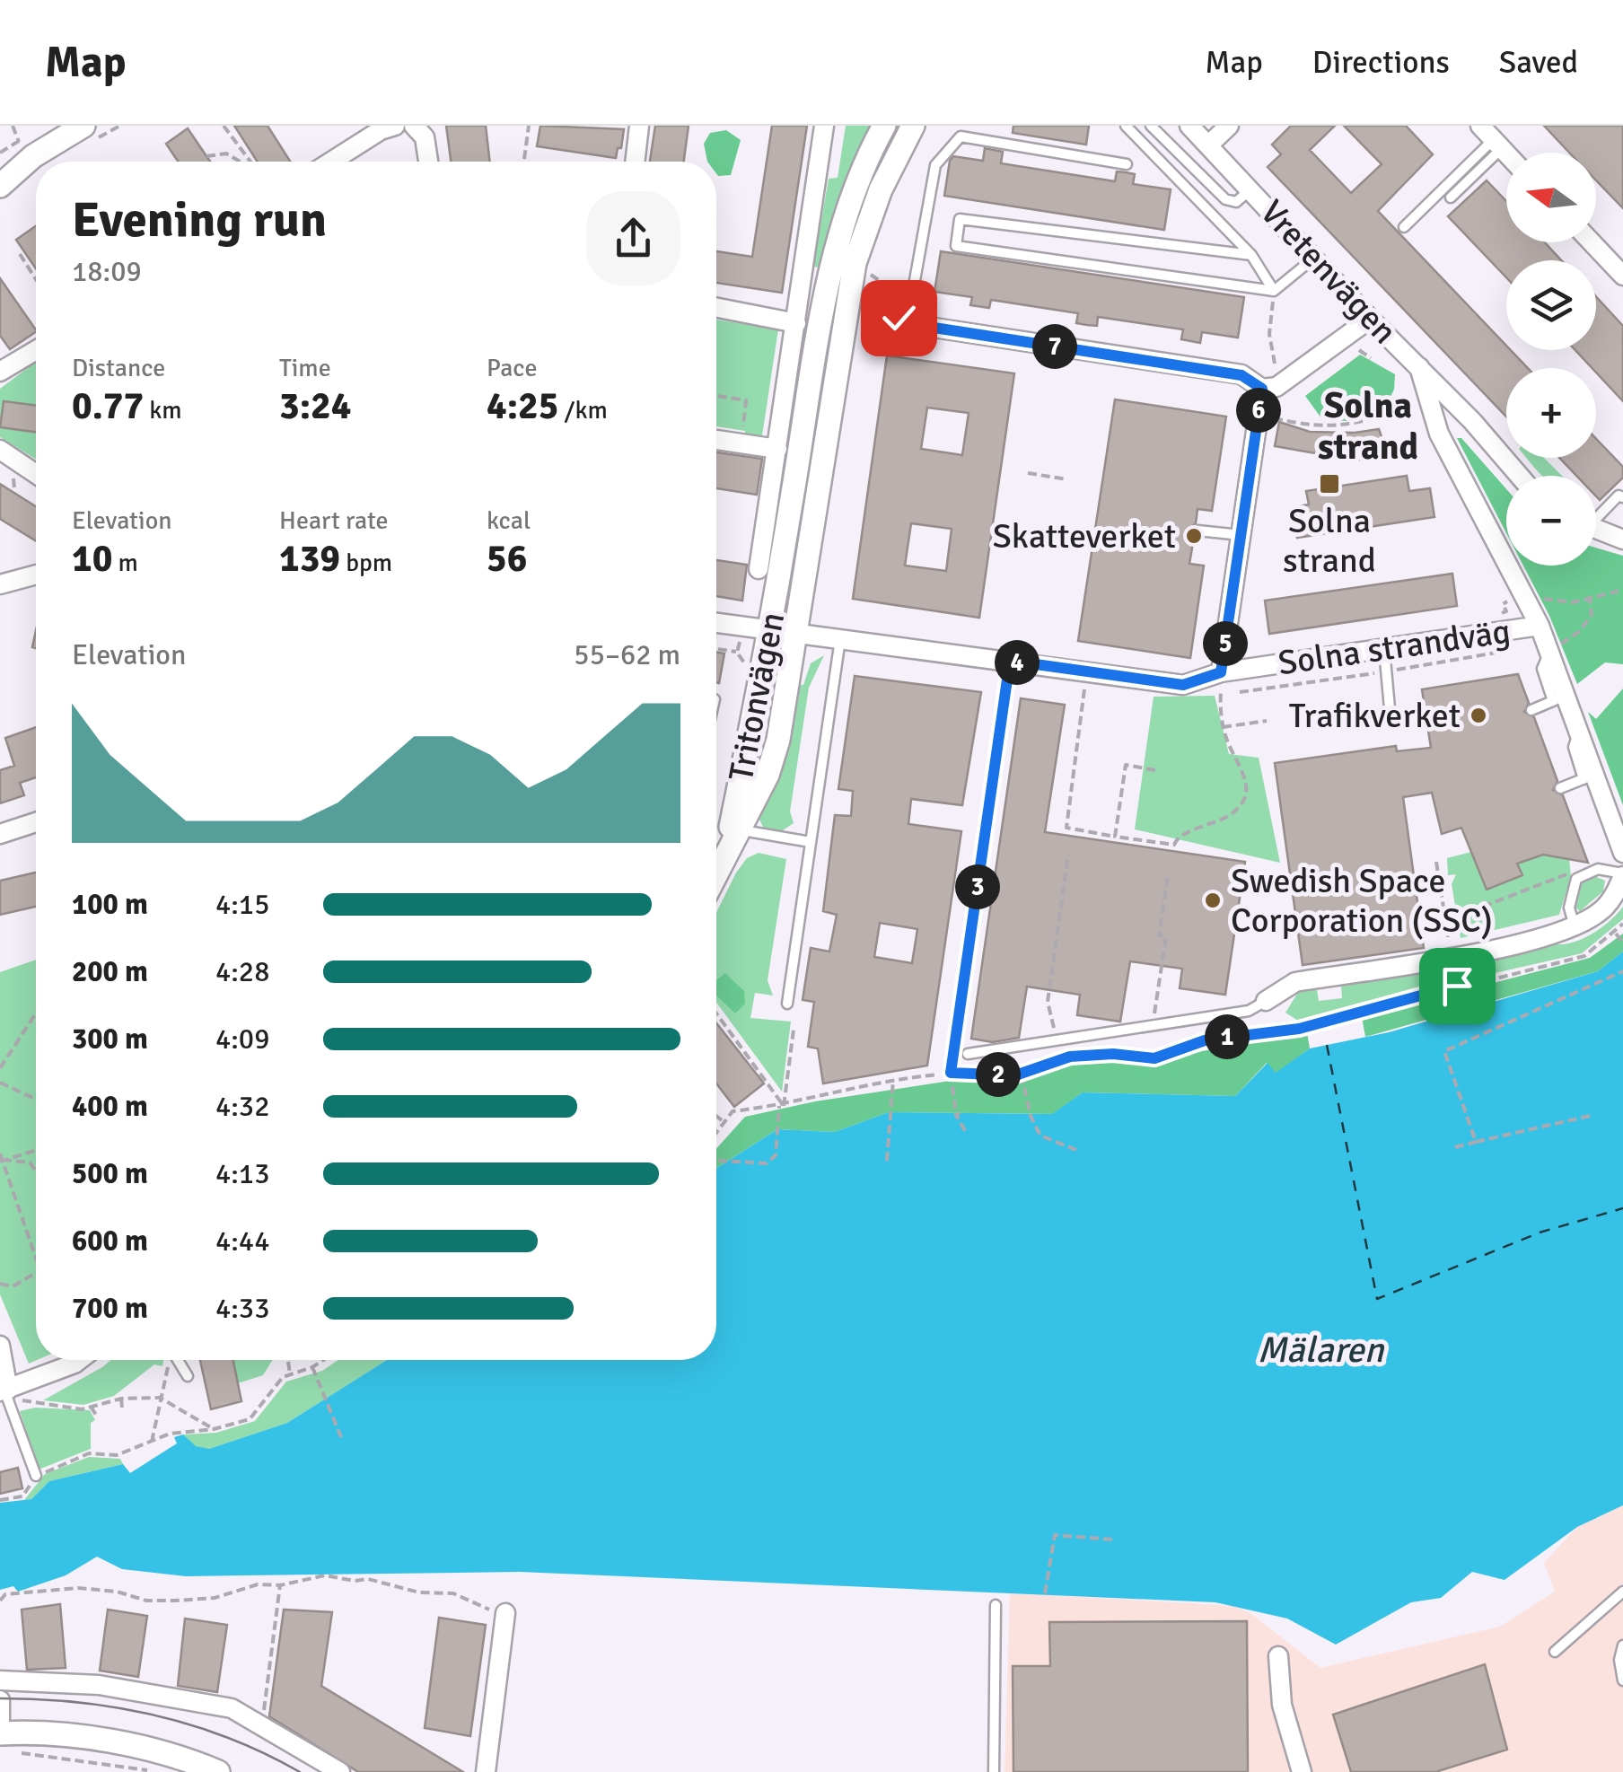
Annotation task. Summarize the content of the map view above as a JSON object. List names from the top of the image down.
{
  "streets": {
    "street": ["Vretenvägen", "Solna strandväg", "Tritonvägen"]
  },
  "crossings": [
    ["Vretenvägen", "Solna strandväg"],
    ["Solna strandväg", "Tritonvägen"]
  ],
  "districts": ["Solna strand"],
  "water": ["Mälaren"],
  "places": {
    "transit": ["Solna strand"],
    "other": ["Skatteverket", "Trafikverket", "Swedish Space Corporation (SSC)"]
  },
  "north": "left",
  "page": {
    "header": "Map",
    "nav": ["Map", "Directions", "Saved"],
    "map_buttons": ["+", "−"],
    "heading": ["Evening run", "18:09"],
    "stats": [
      ["Distance", "0.77 km"],
      ["Time", "3:24"],
      ["Pace", "4:25 /km"],
      ["Elevation", "10 m"],
      ["Heart rate", "139 bpm"],
      ["kcal", "56"]
    ],
    "pins": [
      "7",
      "6",
      "5",
      "4",
      "3",
      "1",
      "2"
    ],
    "chart": ["Elevation", "55–62 m"],
    "list": [
      {
        "name": "100 m",
        "note": "4:15"
      },
      {
        "name": "200 m",
        "note": "4:28"
      },
      {
        "name": "300 m",
        "note": "4:09"
      },
      {
        "name": "400 m",
        "note": "4:32"
      },
      {
        "name": "500 m",
        "note": "4:13"
      },
      {
        "name": "600 m",
        "note": "4:44"
      },
      {
        "name": "700 m",
        "note": "4:33"
      }
    ]
  }
}
